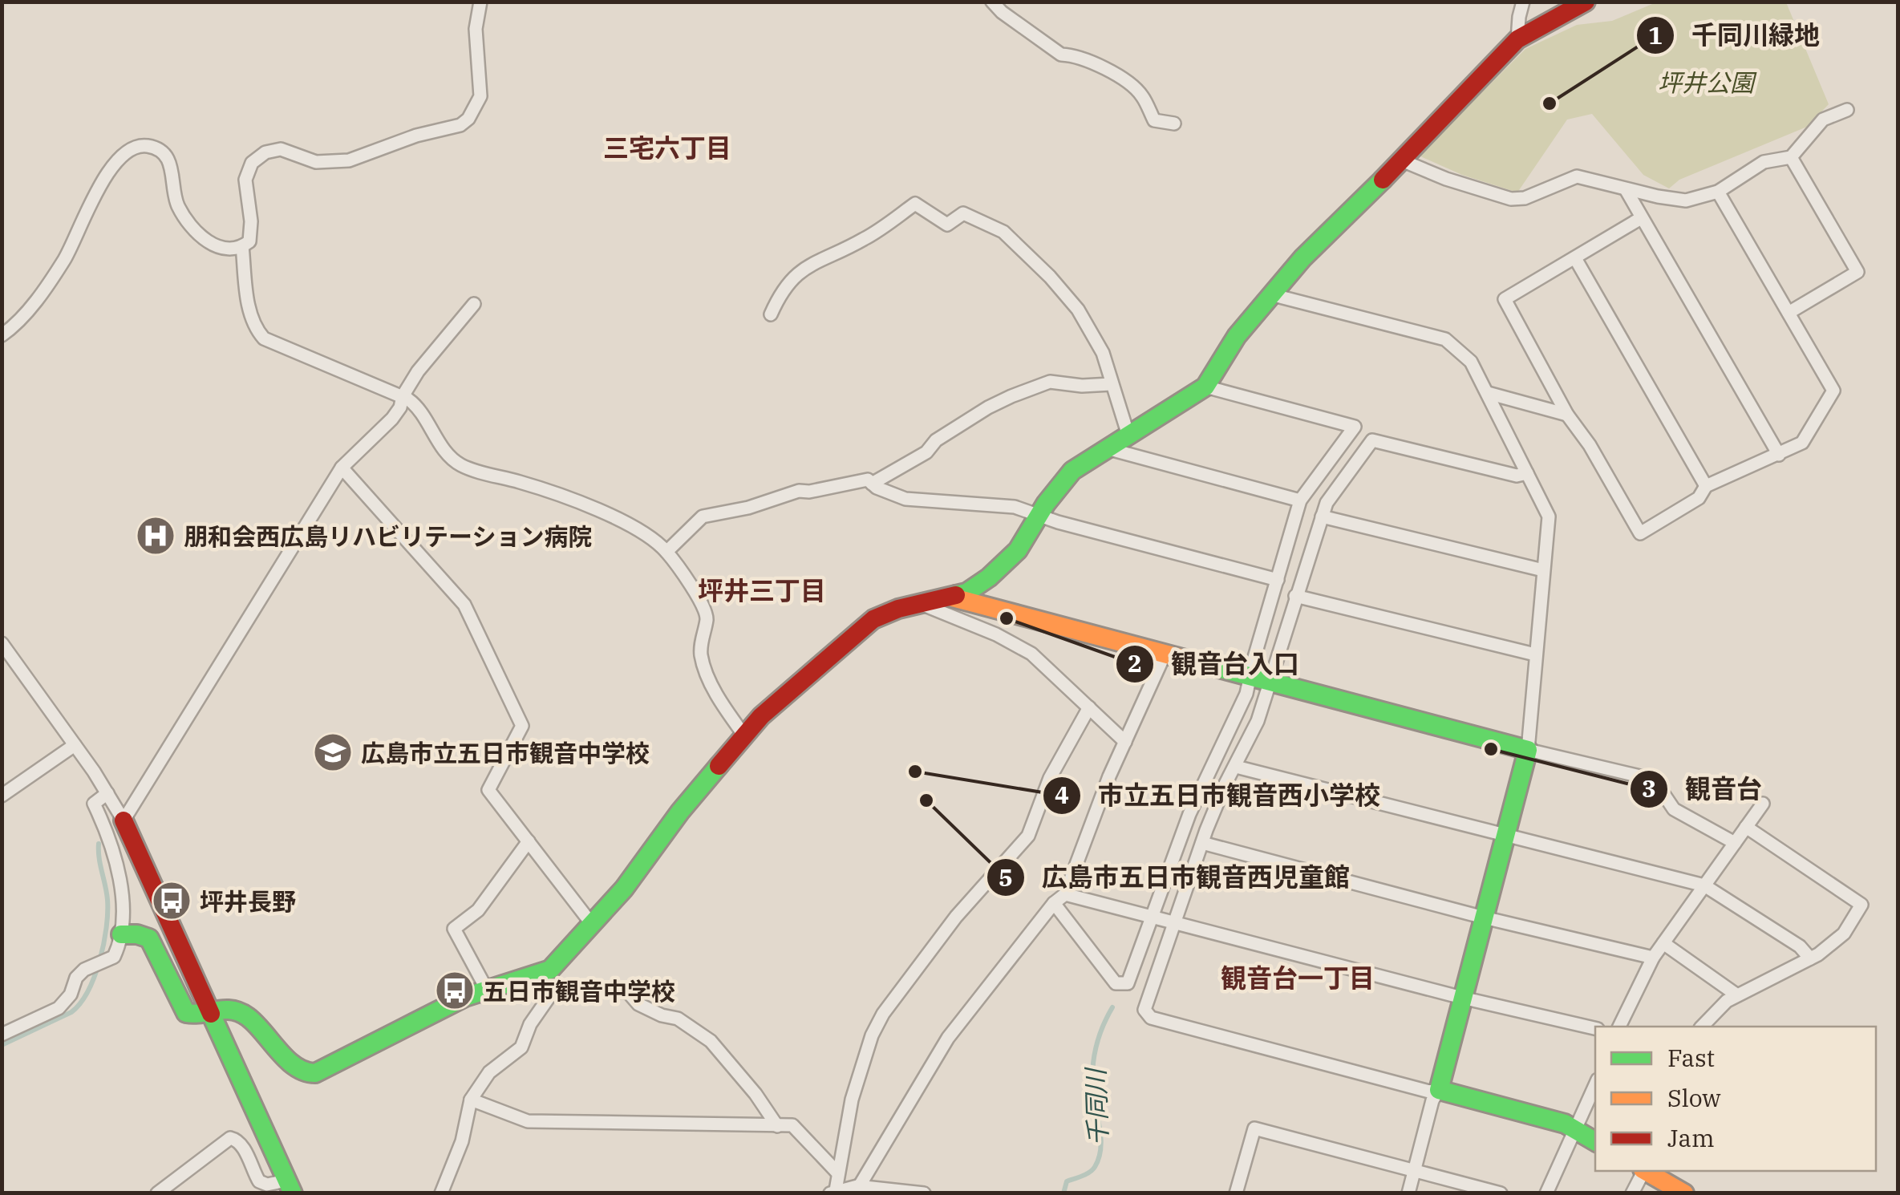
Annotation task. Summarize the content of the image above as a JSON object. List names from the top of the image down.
{
  "districts": ["三宅六丁目", "坪井三丁目", "観音台一丁目"],
  "water": ["千同川"],
  "parks": ["坪井公園"],
  "places": {
    "other": [
      "千同川緑地",
      "観音台入口",
      "観音台",
      "市立五日市観音西小学校",
      "広島市五日市観音西児童館"
    ],
    "hospital": ["朋和会西広島リハビリテーション病院"],
    "school or university": ["広島市立五日市観音中学校"],
    "bus stop": ["坪井長野", "五日市観音中学校"]
  },
  "legend": ["Fast", "Slow", "Jam"]
}
